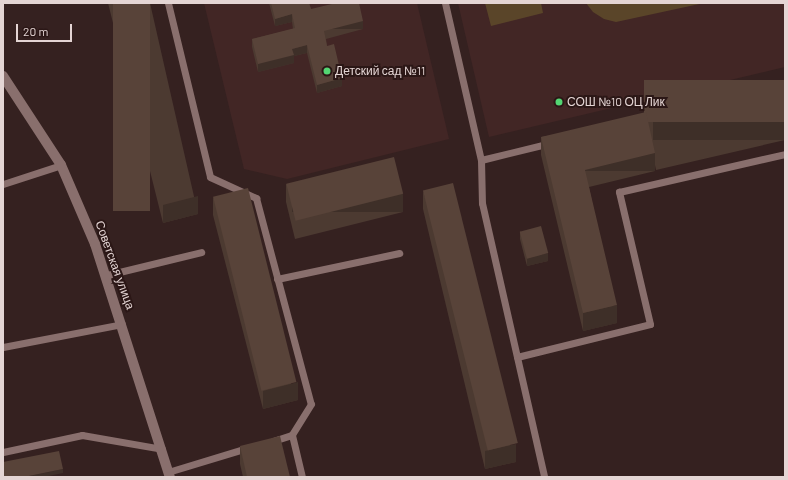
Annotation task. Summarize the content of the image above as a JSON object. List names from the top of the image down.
{
  "streets": {
    "street": ["Советская улица"]
  },
  "places": ["Детский сад №11", "СОШ №10 ОЦ Лик"],
  "scale_bar": "20 m"
}
